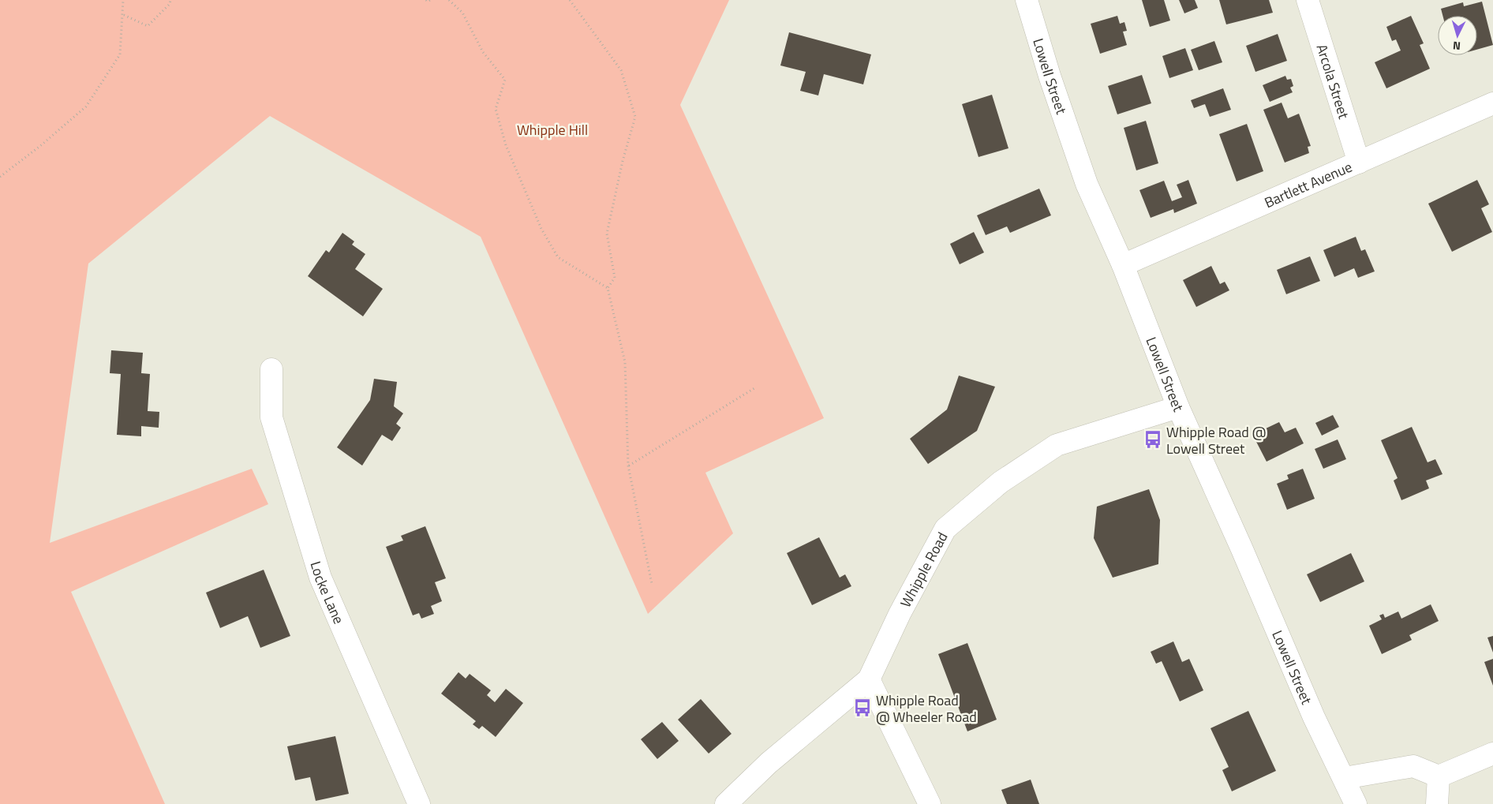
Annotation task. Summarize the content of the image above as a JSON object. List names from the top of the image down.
{
  "streets": {
    "street": [
      "Lowell Street",
      "Arcola Street",
      "Bartlett Avenue",
      "Whipple Road",
      "Locke Lane"
    ]
  },
  "crossings": [
    ["Lowell Street", "Bartlett Avenue"],
    ["Lowell Street", "Whipple Road"],
    ["Arcola Street", "Bartlett Avenue"]
  ],
  "parks": ["Whipple Hill"],
  "places": {
    "bus stop": ["Whipple Road @ Lowell Street", "Whipple Road @ Wheeler Road"]
  },
  "north": "bottom"
}
